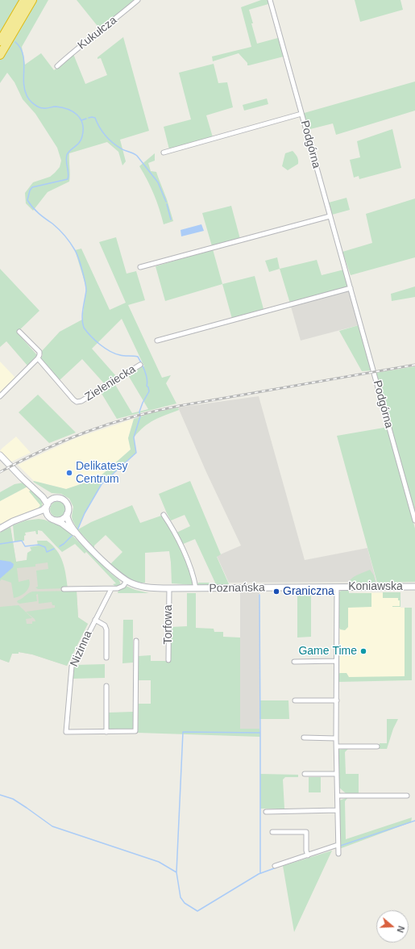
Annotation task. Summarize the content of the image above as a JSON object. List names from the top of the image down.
{
  "streets": {
    "main road": ["Koniawska", "Poznańska"],
    "street": [
      "Kukułcza",
      "Podgórna",
      "Zieleniecka",
      "Torfowa",
      "Nizinna"
    ]
  },
  "crossings": [
    ["Koniawska", "Poznańska"],
    ["Poznańska", "Torfowa"]
  ],
  "places": ["Delikatesy Centrum", "Graniczna", "Game Time"],
  "north": "right"
}
